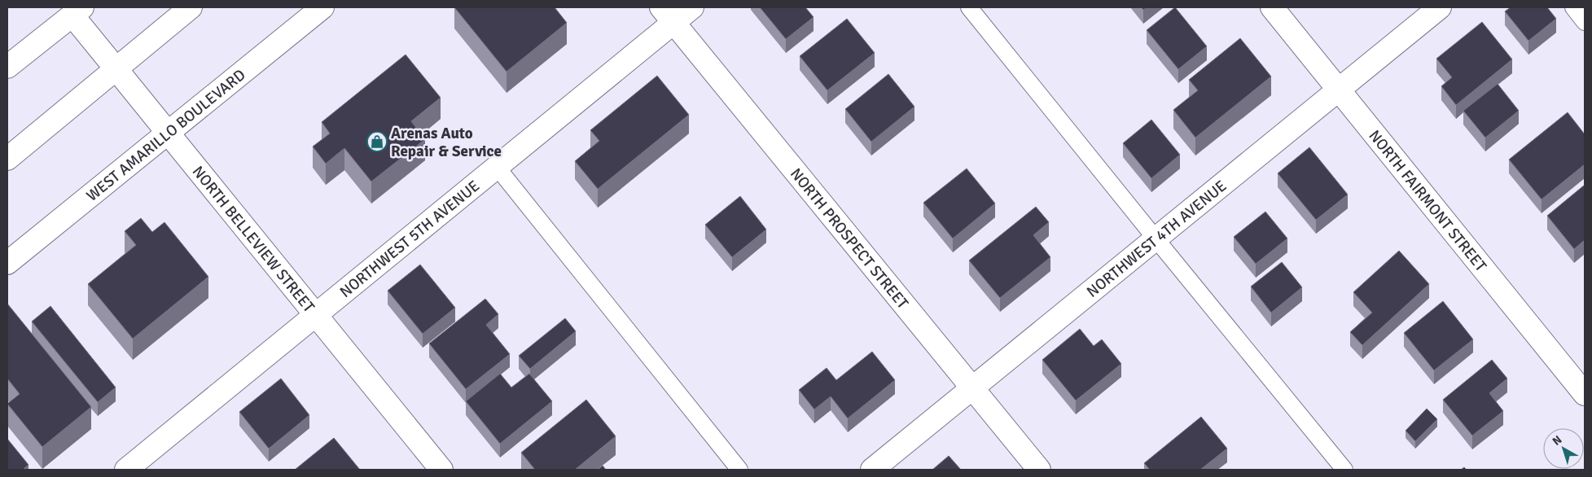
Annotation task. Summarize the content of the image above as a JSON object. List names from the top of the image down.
{
  "streets": {
    "main road": [
      "WEST AMARILLO BOULEVARD",
      "NORTH FAIRMONT STREET",
      "NORTH BELLEVIEW STREET",
      "NORTHWEST 5TH AVENUE",
      "NORTH PROSPECT STREET",
      "NORTHWEST 4TH AVENUE"
    ]
  },
  "crossings": [
    ["WEST AMARILLO BOULEVARD", "NORTH BELLEVIEW STREET"],
    ["NORTH FAIRMONT STREET", "NORTHWEST 4TH AVENUE"],
    ["NORTH BELLEVIEW STREET", "NORTHWEST 5TH AVENUE"],
    ["NORTHWEST 5TH AVENUE", "NORTH PROSPECT STREET"],
    ["NORTH PROSPECT STREET", "NORTHWEST 4TH AVENUE"]
  ],
  "places": {
    "shop": ["Arenas Auto Repair & Service"]
  },
  "north": "top left"
}
